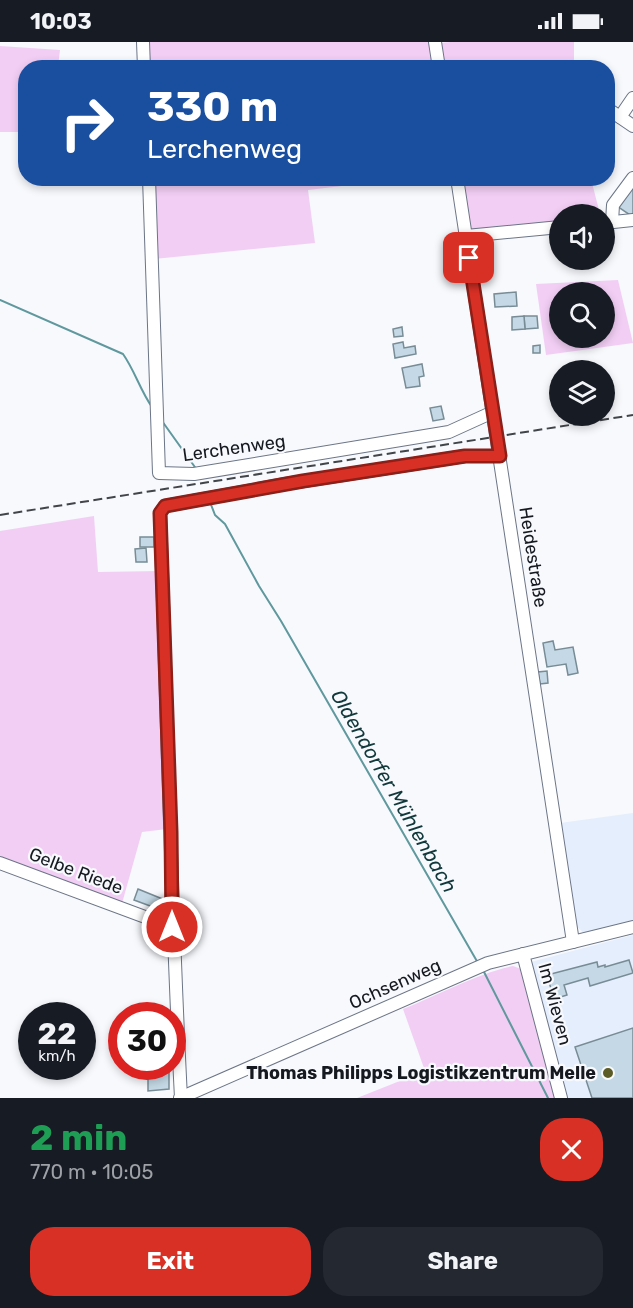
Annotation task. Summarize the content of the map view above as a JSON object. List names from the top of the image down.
{
  "streets": {
    "street": [
      "Lerchenweg",
      "Heidestraße",
      "Gelbe Riede",
      "Ochsenweg",
      "Im Wieven"
    ]
  },
  "crossings": [
    ["Lerchenweg", "Heidestraße"],
    ["Heidestraße", "Ochsenweg"],
    ["Ochsenweg", "Im Wieven"]
  ],
  "water": ["Oldendorfer Mühlenbach"],
  "places": ["Thomas Philipps Logistikzentrum Melle"],
  "page": {
    "status": "10:03",
    "turn": ["330 m", "Lerchenweg"],
    "speed": "22 km/h",
    "limit": "30",
    "heading": ["2 min", "770 m · 10:05"],
    "buttons": ["Exit", "Share"]
  }
}
